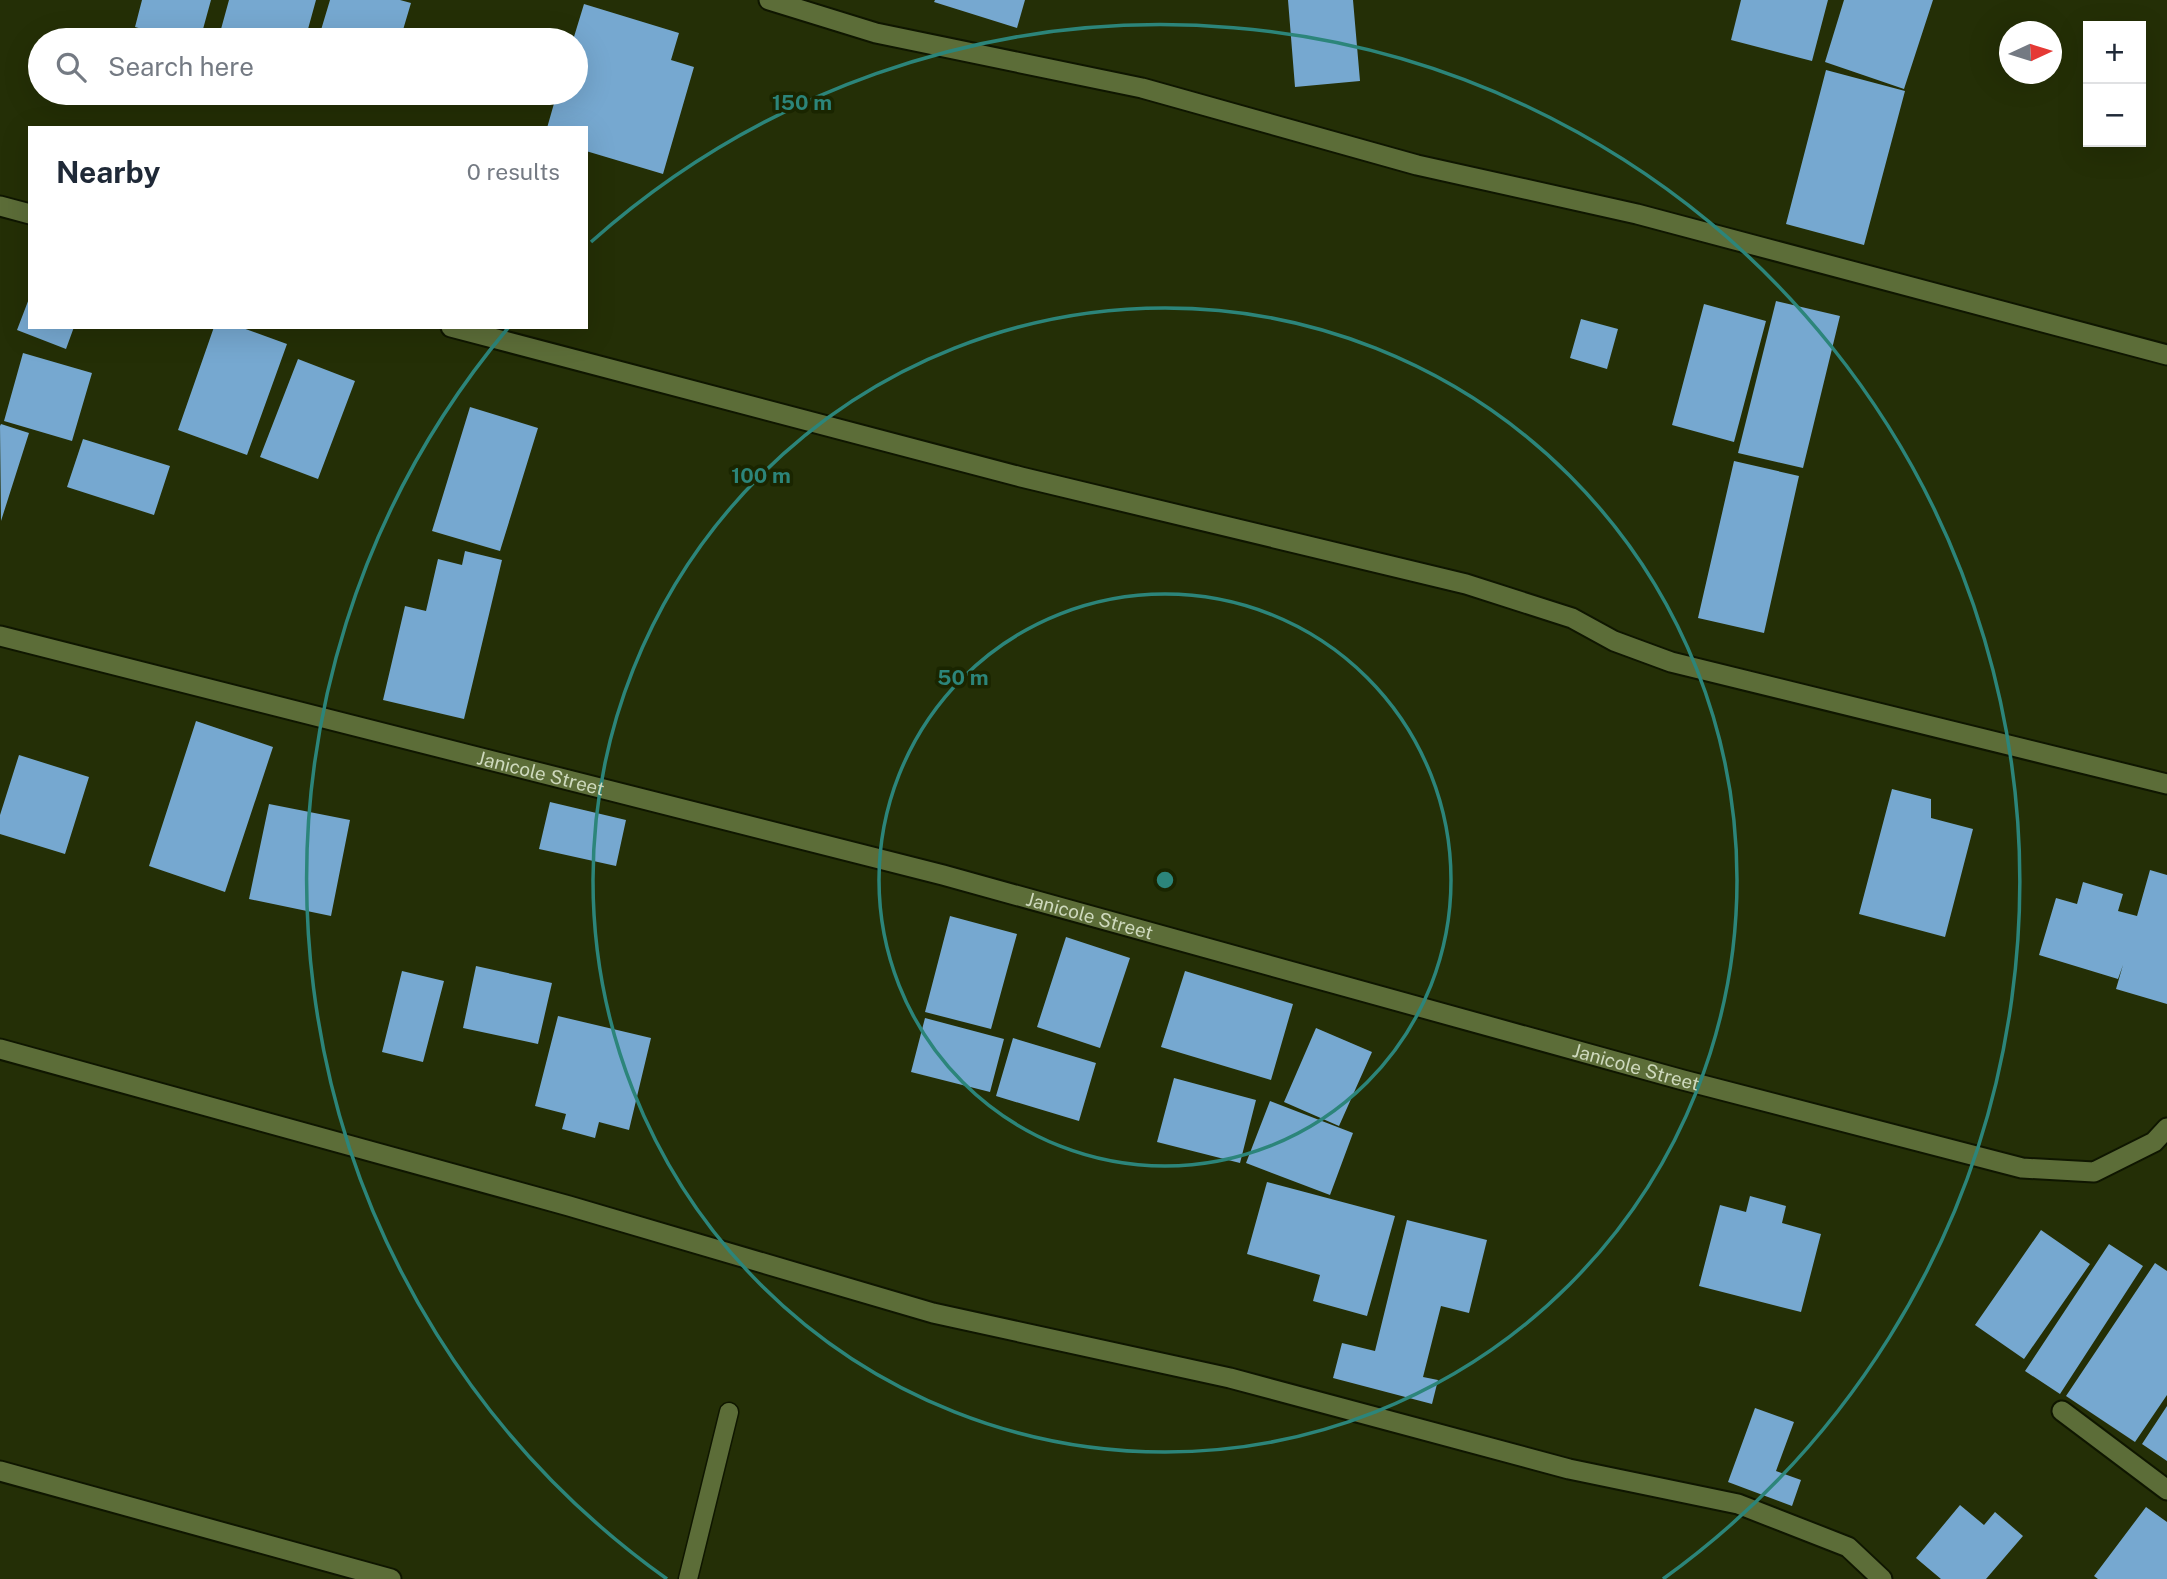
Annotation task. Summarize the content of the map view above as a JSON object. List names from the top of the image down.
{
  "streets": {
    "street": ["Janicole Street"]
  },
  "north": "right",
  "page": {
    "map_buttons": ["+", "−"],
    "search": "Search here",
    "heading": ["Nearby", "0 results"]
  },
  "rings": ["150 m", "100 m", "50 m"]
}
